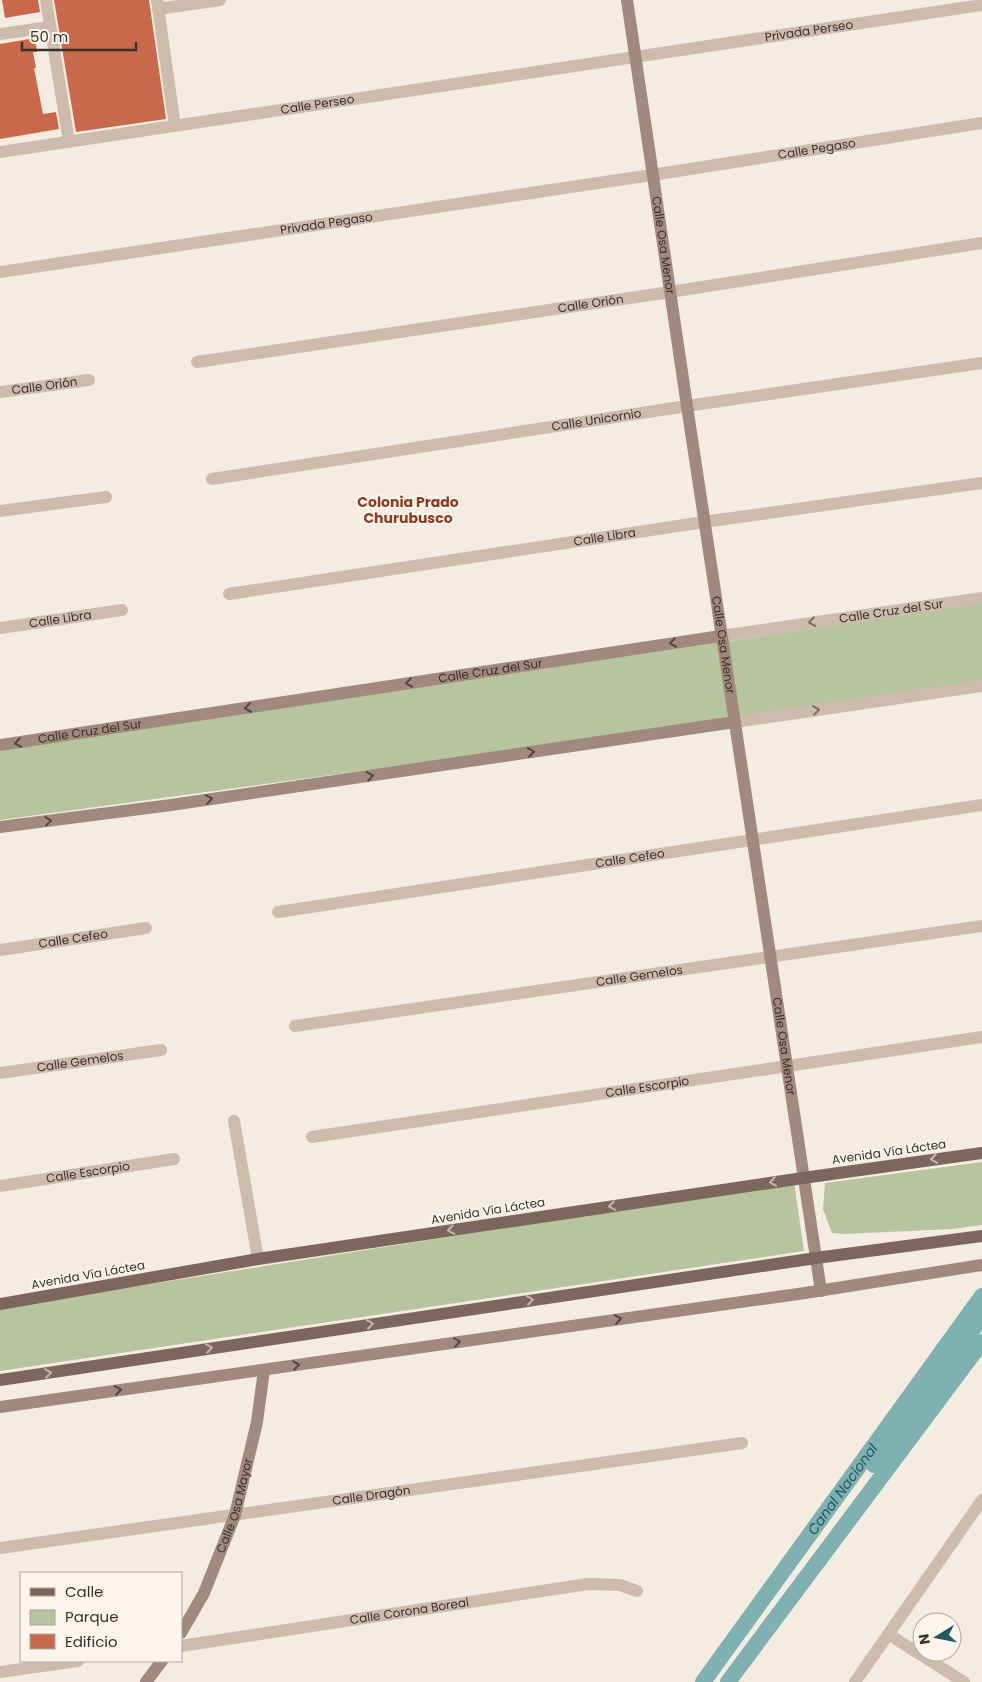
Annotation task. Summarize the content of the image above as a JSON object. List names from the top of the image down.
{
  "streets": {
    "main road": ["Avenida Vía Láctea"],
    "street": [
      "Privada Perseo",
      "Calle Perseo",
      "Calle Pegaso",
      "Privada Pegaso",
      "Calle Osa Menor",
      "Calle Orión",
      "Calle Unicornio",
      "Calle Libra",
      "Calle Cruz del Sur",
      "Calle Cefeo",
      "Calle Gemelos",
      "Calle Escorpio",
      "Calle Dragón",
      "Calle Osa Mayor",
      "Calle Corona Boreal"
    ]
  },
  "crossings": [
    ["Privada Perseo", "Calle Perseo"],
    ["Privada Perseo", "Calle Osa Menor"],
    ["Calle Perseo", "Calle Osa Menor"],
    ["Calle Pegaso", "Privada Pegaso"],
    ["Calle Pegaso", "Calle Osa Menor"],
    ["Privada Pegaso", "Calle Osa Menor"],
    ["Calle Osa Menor", "Calle Orión"],
    ["Calle Osa Menor", "Calle Unicornio"],
    ["Calle Osa Menor", "Calle Libra"],
    ["Calle Osa Menor", "Calle Cruz del Sur"],
    ["Calle Osa Menor", "Calle Cefeo"],
    ["Calle Osa Menor", "Calle Gemelos"],
    ["Calle Osa Menor", "Calle Escorpio"],
    ["Calle Osa Menor", "Avenida Vía Láctea"],
    ["Calle Dragón", "Calle Osa Mayor"]
  ],
  "districts": ["Colonia Prado Churubusco"],
  "water": ["Canal Nacional"],
  "legend": ["Calle", "Parque", "Edificio"],
  "scale_bar": "50 m",
  "north": "left"
}
